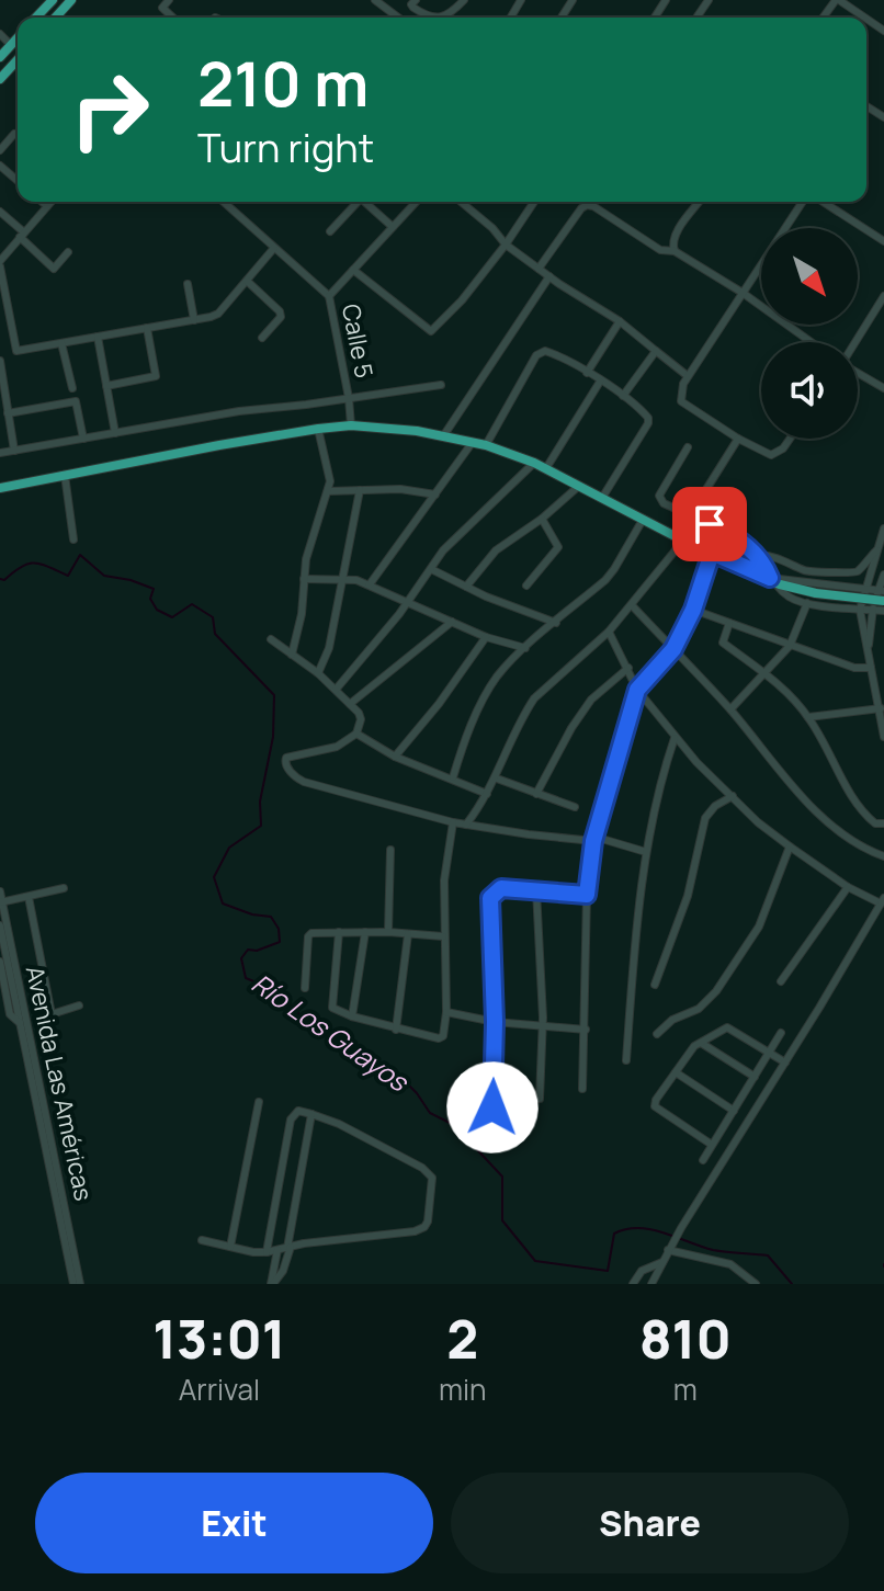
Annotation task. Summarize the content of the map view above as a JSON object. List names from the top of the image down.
{
  "streets": {
    "street": ["Calle 5", "Avenida Las Américas"]
  },
  "water": ["Río Los Guayos"],
  "north": "bottom right",
  "page": {
    "turn": ["210 m", "Turn right"],
    "eta": [
      "13:01",
      "Arrival",
      "2",
      "min",
      "810",
      "m"
    ],
    "buttons": ["Exit", "Share"]
  }
}
